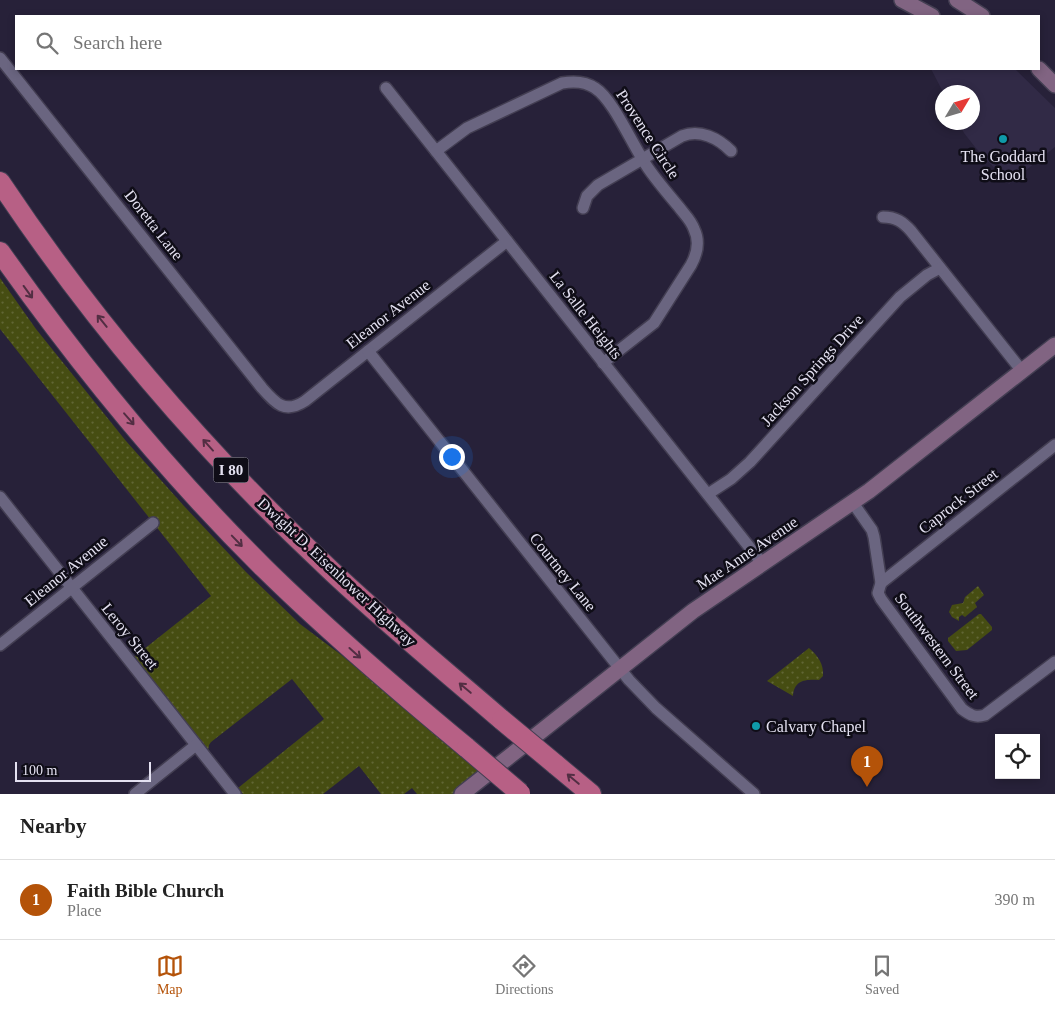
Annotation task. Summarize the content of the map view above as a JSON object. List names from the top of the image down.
{
  "streets": {
    "highway": ["I 80", "Dwight D. Eisenhower Highway"],
    "street": [
      "Provence Circle",
      "Doretta Lane",
      "Eleanor Avenue",
      "La Salle Heights",
      "Jackson Springs Drive",
      "Caprock Street",
      "Mae Anne Avenue",
      "Courtney Lane",
      "Leroy Street",
      "Southwestern Street"
    ]
  },
  "crossings": [
    ["Provence Circle", "La Salle Heights"],
    ["Doretta Lane", "Eleanor Avenue"],
    ["Eleanor Avenue", "La Salle Heights"],
    ["Eleanor Avenue", "Courtney Lane"],
    ["Eleanor Avenue", "Leroy Street"],
    ["La Salle Heights", "Jackson Springs Drive"],
    ["La Salle Heights", "Mae Anne Avenue"],
    ["Caprock Street", "Southwestern Street"],
    ["Mae Anne Avenue", "Courtney Lane"],
    ["Mae Anne Avenue", "Southwestern Street"]
  ],
  "places": ["The Goddard School", "Calvary Chapel"],
  "scale_bar": "100 m",
  "north": "top right",
  "page": {
    "search": "Search here",
    "pins": "1",
    "scale": "100 m",
    "heading": "Nearby",
    "list": [
      {
        "mark": "1",
        "name": "Faith Bible Church",
        "note": "Place",
        "value": "390 m"
      }
    ],
    "nav": ["Map", "Directions", "Saved"]
  }
}
